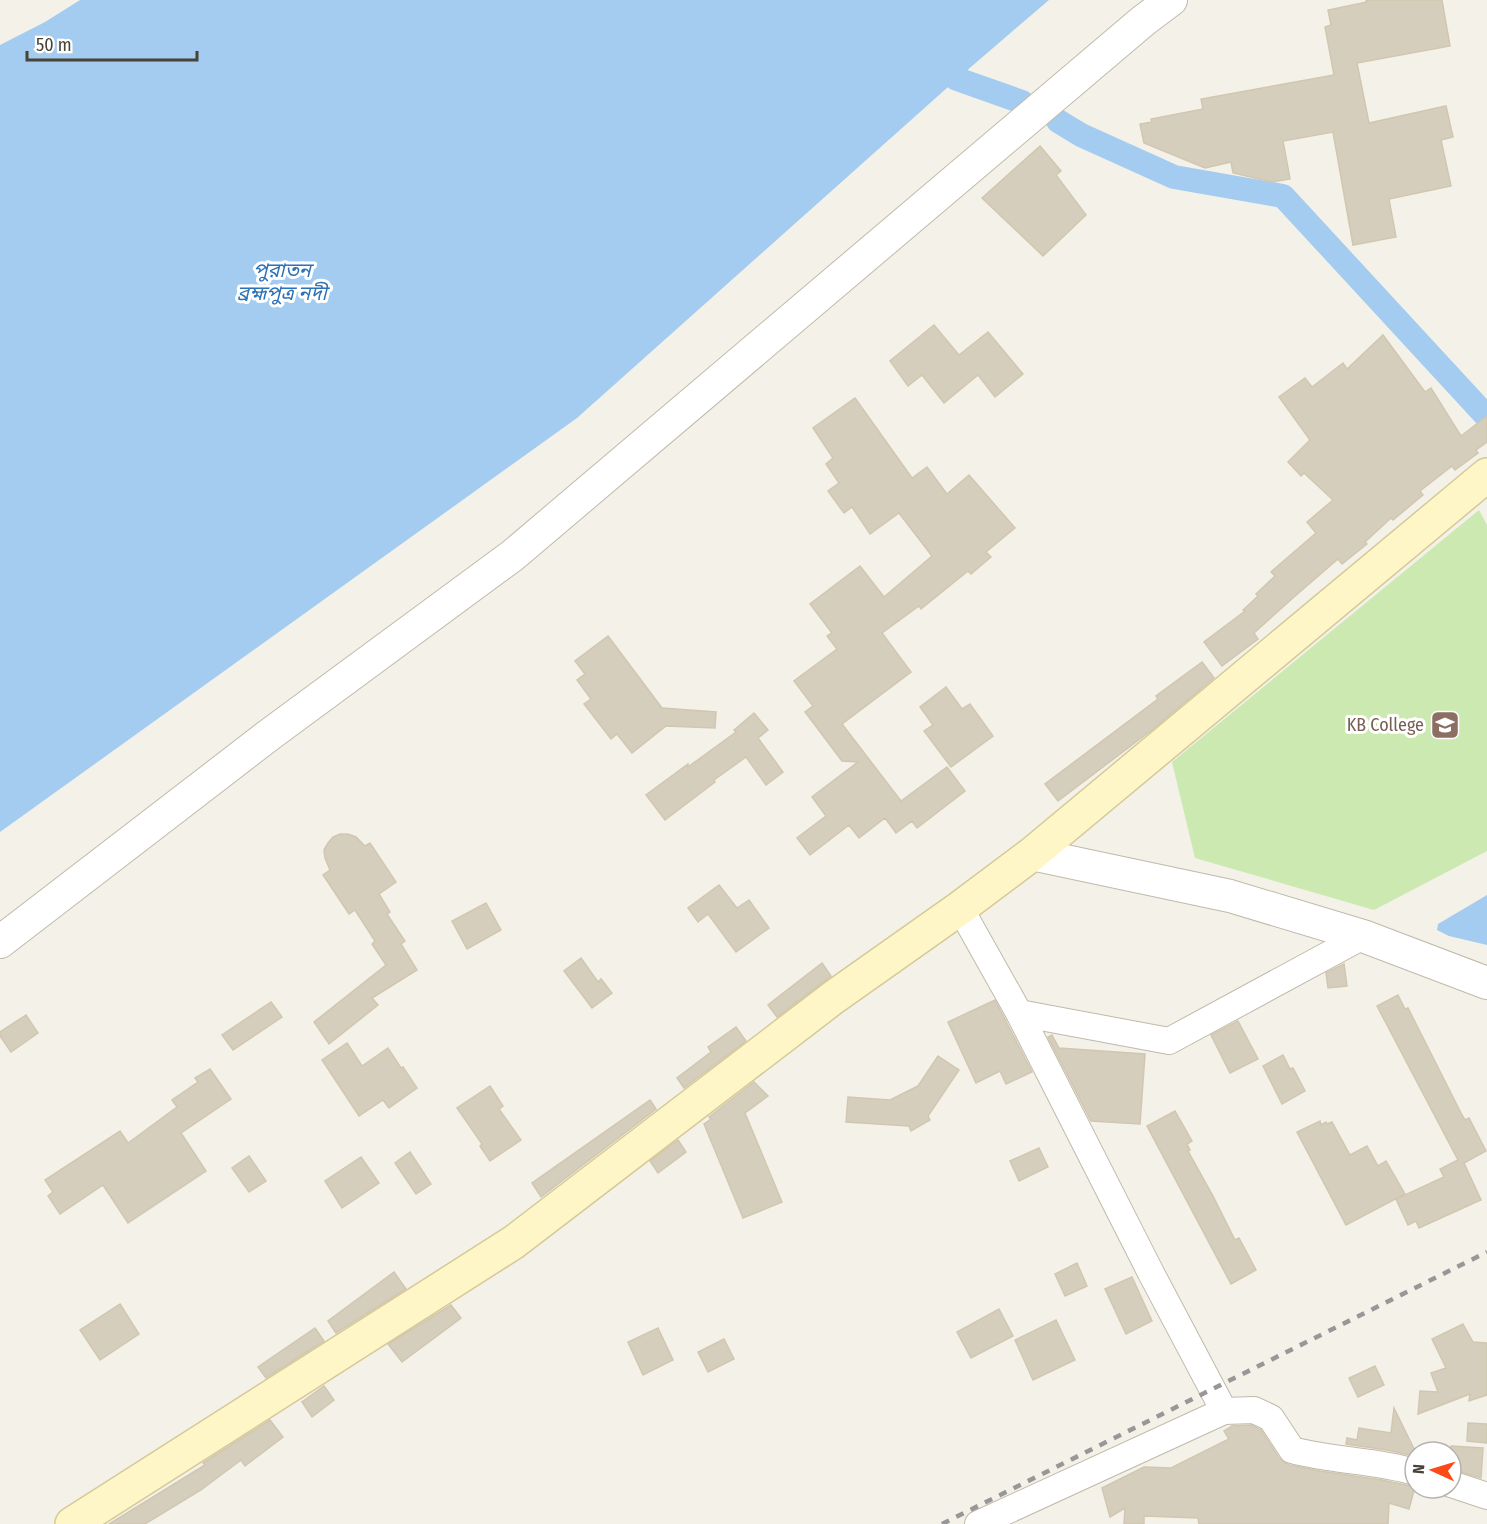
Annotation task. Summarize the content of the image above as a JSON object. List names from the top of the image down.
{
  "water": ["পুরাতন ব্রহ্মপুত্র নদী"],
  "places": {
    "school or university": ["KB College"]
  },
  "scale_bar": "50 m",
  "north": "left"
}
